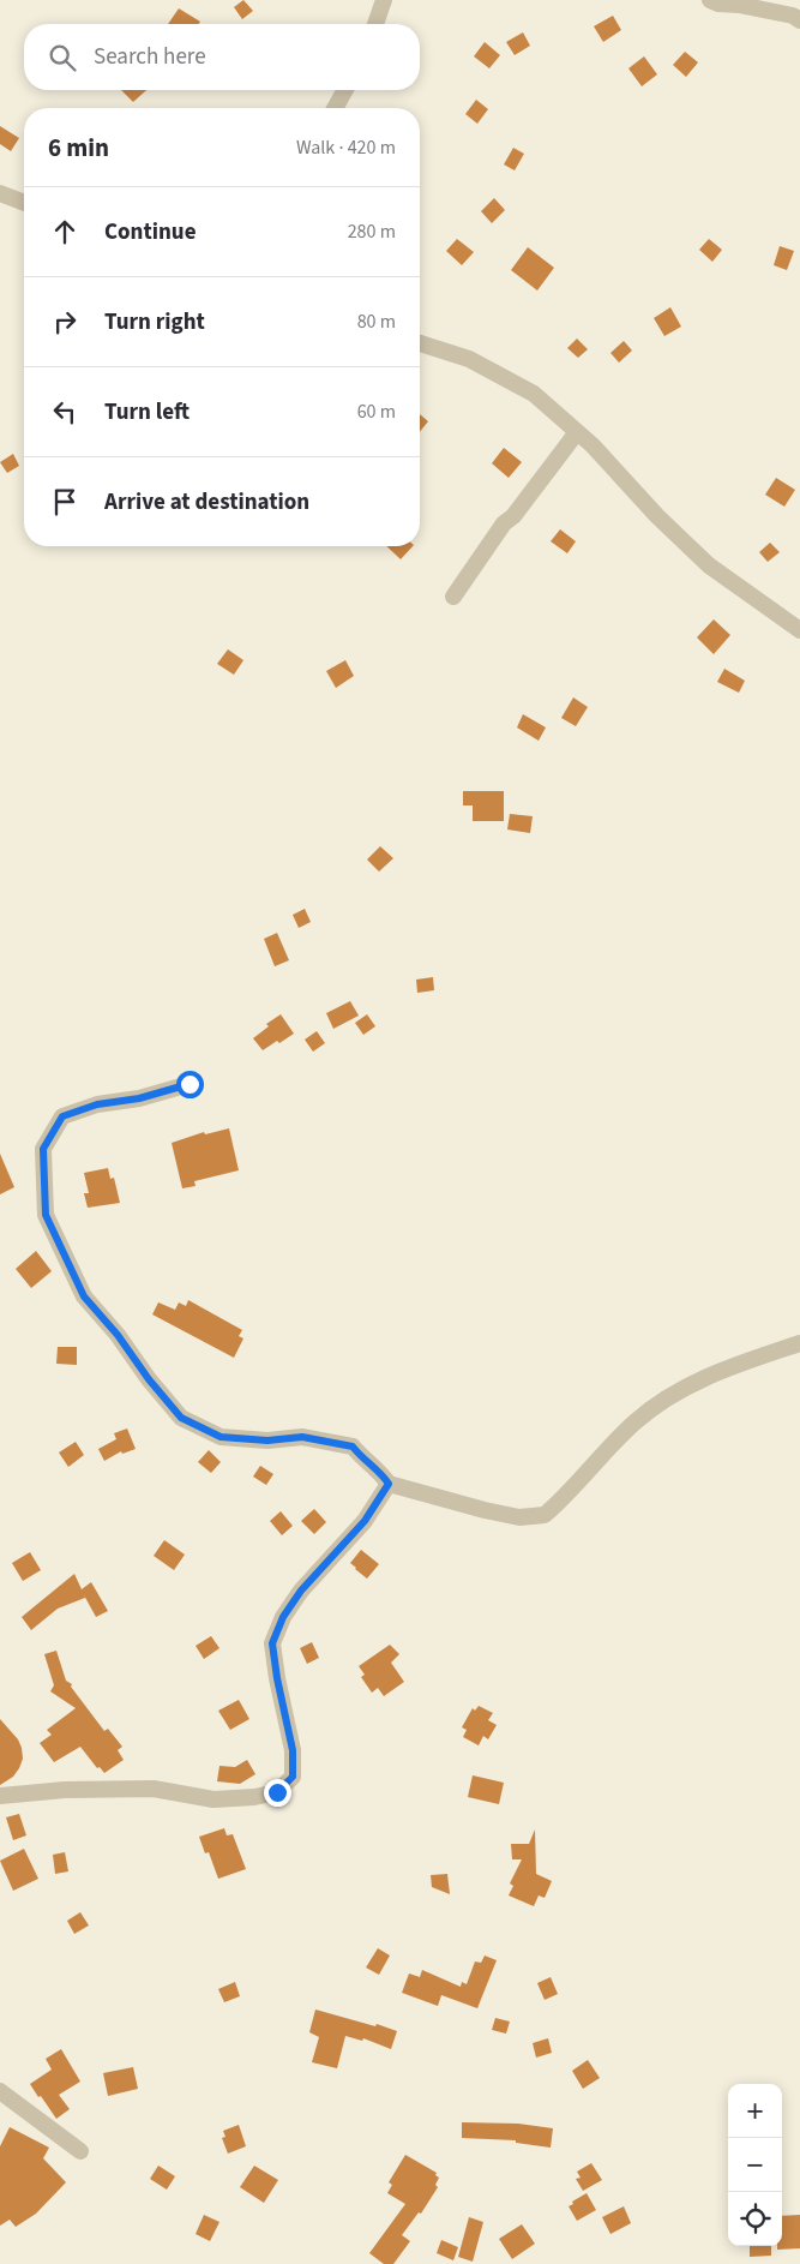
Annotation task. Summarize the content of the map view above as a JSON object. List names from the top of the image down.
{
  "page": {
    "search": "Search here",
    "heading": ["6 min", "Walk · 420 m"],
    "list": [
      ["Continue", "280 m"],
      ["Turn right", "80 m"],
      ["Turn left", "60 m"],
      "Arrive at destination"
    ],
    "map_buttons": ["+", "−"]
  }
}
